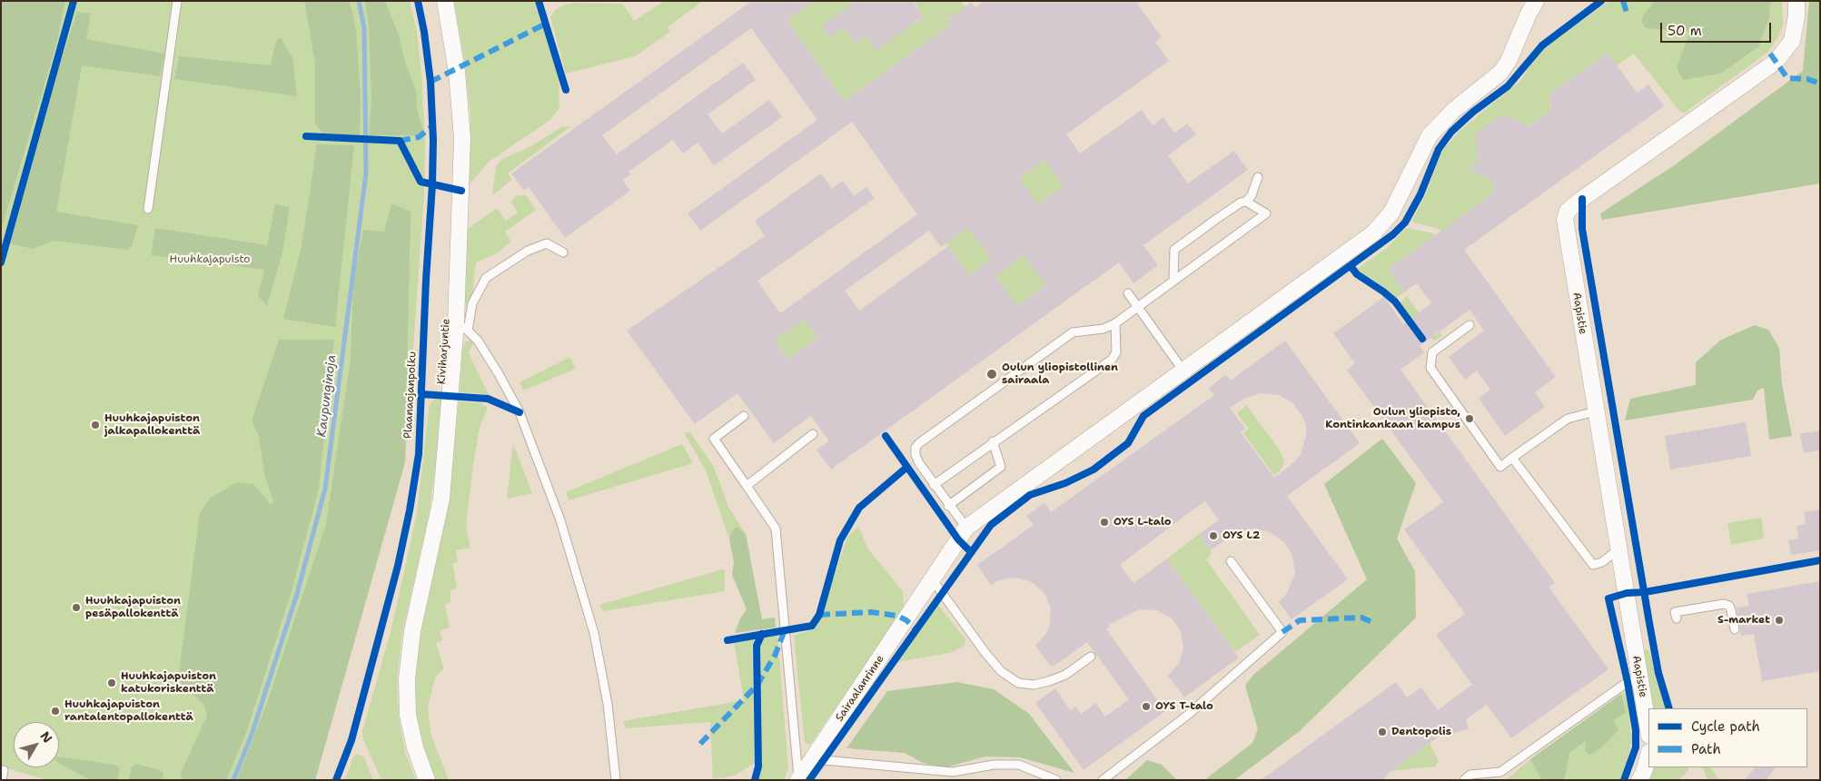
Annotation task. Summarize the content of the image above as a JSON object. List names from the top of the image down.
{
  "streets": {
    "street": ["Aapistie", "Kiviharjuntie", "Sairaalanrinne"],
    "cycle path": ["Plaanaojanpolku"]
  },
  "water": ["Kaupunginoja"],
  "parks": ["Huuhkajapuisto"],
  "places": [
    "Oulun yliopistollinen sairaala",
    "Oulun yliopisto, Kontinkankaan kampus",
    "Huuhkajapuiston jalkapallokenttä",
    "OYS L-talo",
    "OYS L2",
    "Huuhkajapuiston pesäpallokenttä",
    "S-market",
    "Huuhkajapuiston katukoriskenttä",
    "OYS T-talo",
    "Huuhkajapuiston rantalentopallokenttä",
    "Dentopolis"
  ],
  "legend": ["Cycle path", "Path"],
  "scale_bar": "50 m",
  "north": "top right"
}
